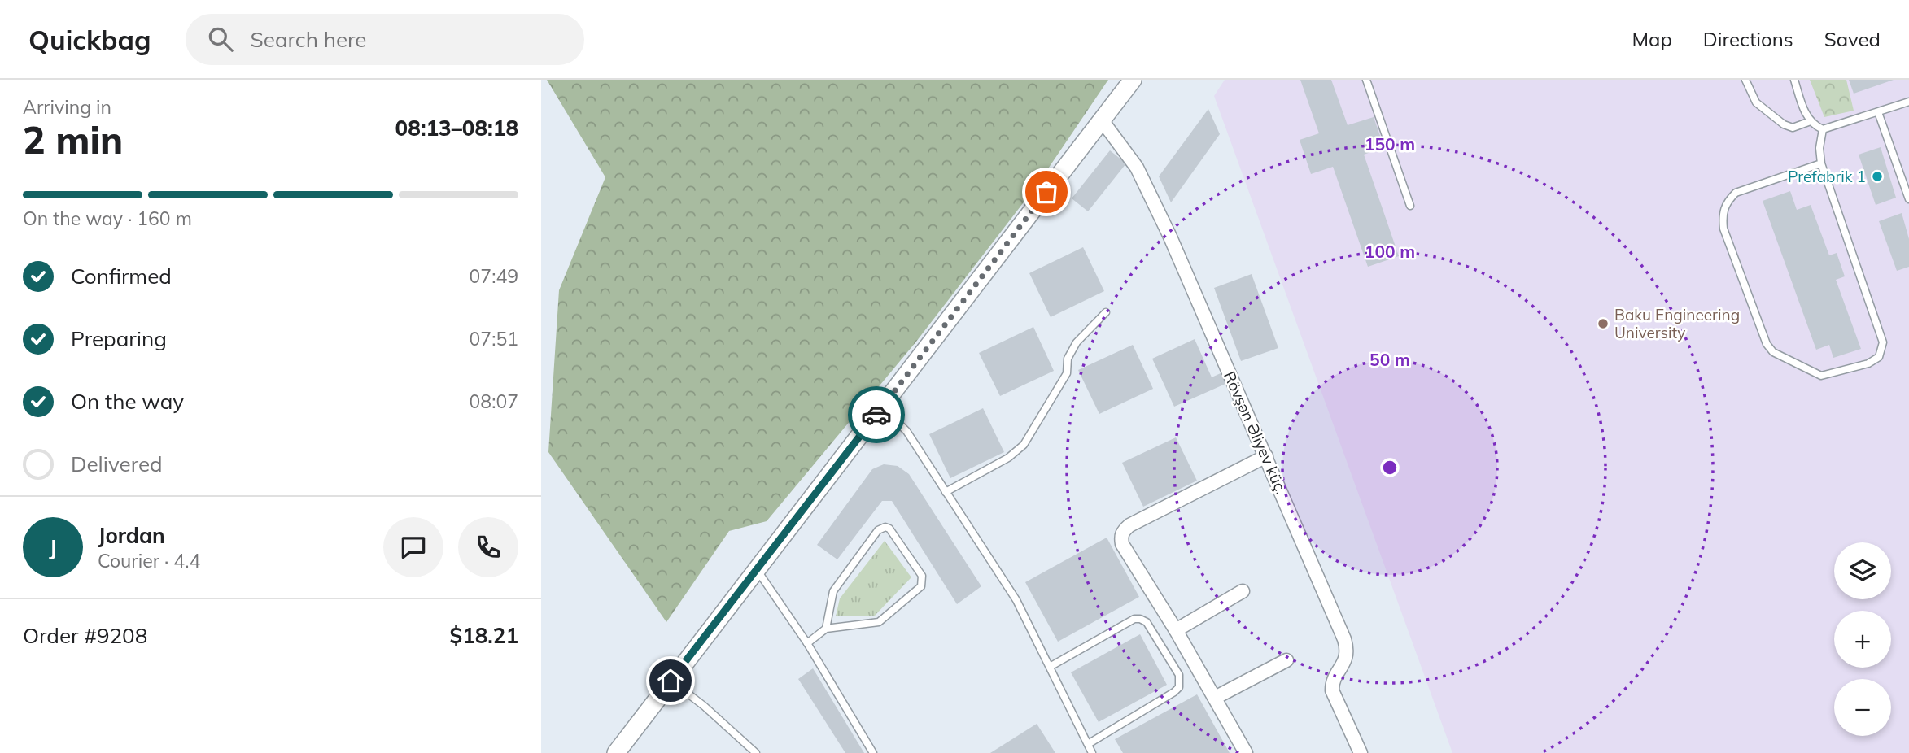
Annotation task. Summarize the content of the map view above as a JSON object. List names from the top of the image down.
{
  "streets": {
    "street": ["Rövşən Əliyev küç."]
  },
  "places": ["Prefabrik 1", "Baku Engineering University"],
  "page": {
    "header": "Quickbag",
    "search": "Search here",
    "nav": ["Map", "Directions", "Saved"],
    "heading": ["2 min", "Arriving in", "08:13–08:18"],
    "panel": [
      "Jordan",
      "Courier · 4.4",
      "Order #9208",
      "$18.21"
    ],
    "bar": "On the way · 160 m",
    "list": [
      ["Confirmed", "07:49"],
      ["Preparing", "07:51"],
      ["On the way", "08:07"],
      "Delivered"
    ],
    "round": "J",
    "map_buttons": ["+", "−"]
  },
  "rings": ["150 m", "100 m", "50 m"]
}
